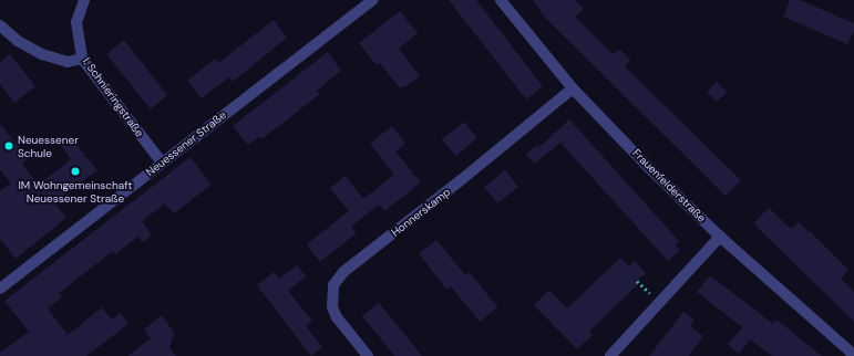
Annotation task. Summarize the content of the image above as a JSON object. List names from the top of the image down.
{
  "streets": {
    "street": [
      "I. Schnieringstraße",
      "Neuessener Straße",
      "Frauenfelderstraße",
      "Honnerskamp"
    ]
  },
  "crossings": [
    ["I. Schnieringstraße", "Neuessener Straße"],
    ["Frauenfelderstraße", "Honnerskamp"]
  ],
  "places": ["Neuessener Schule", "IM Wohngemeinschaft Neuessener Straße"]
}
